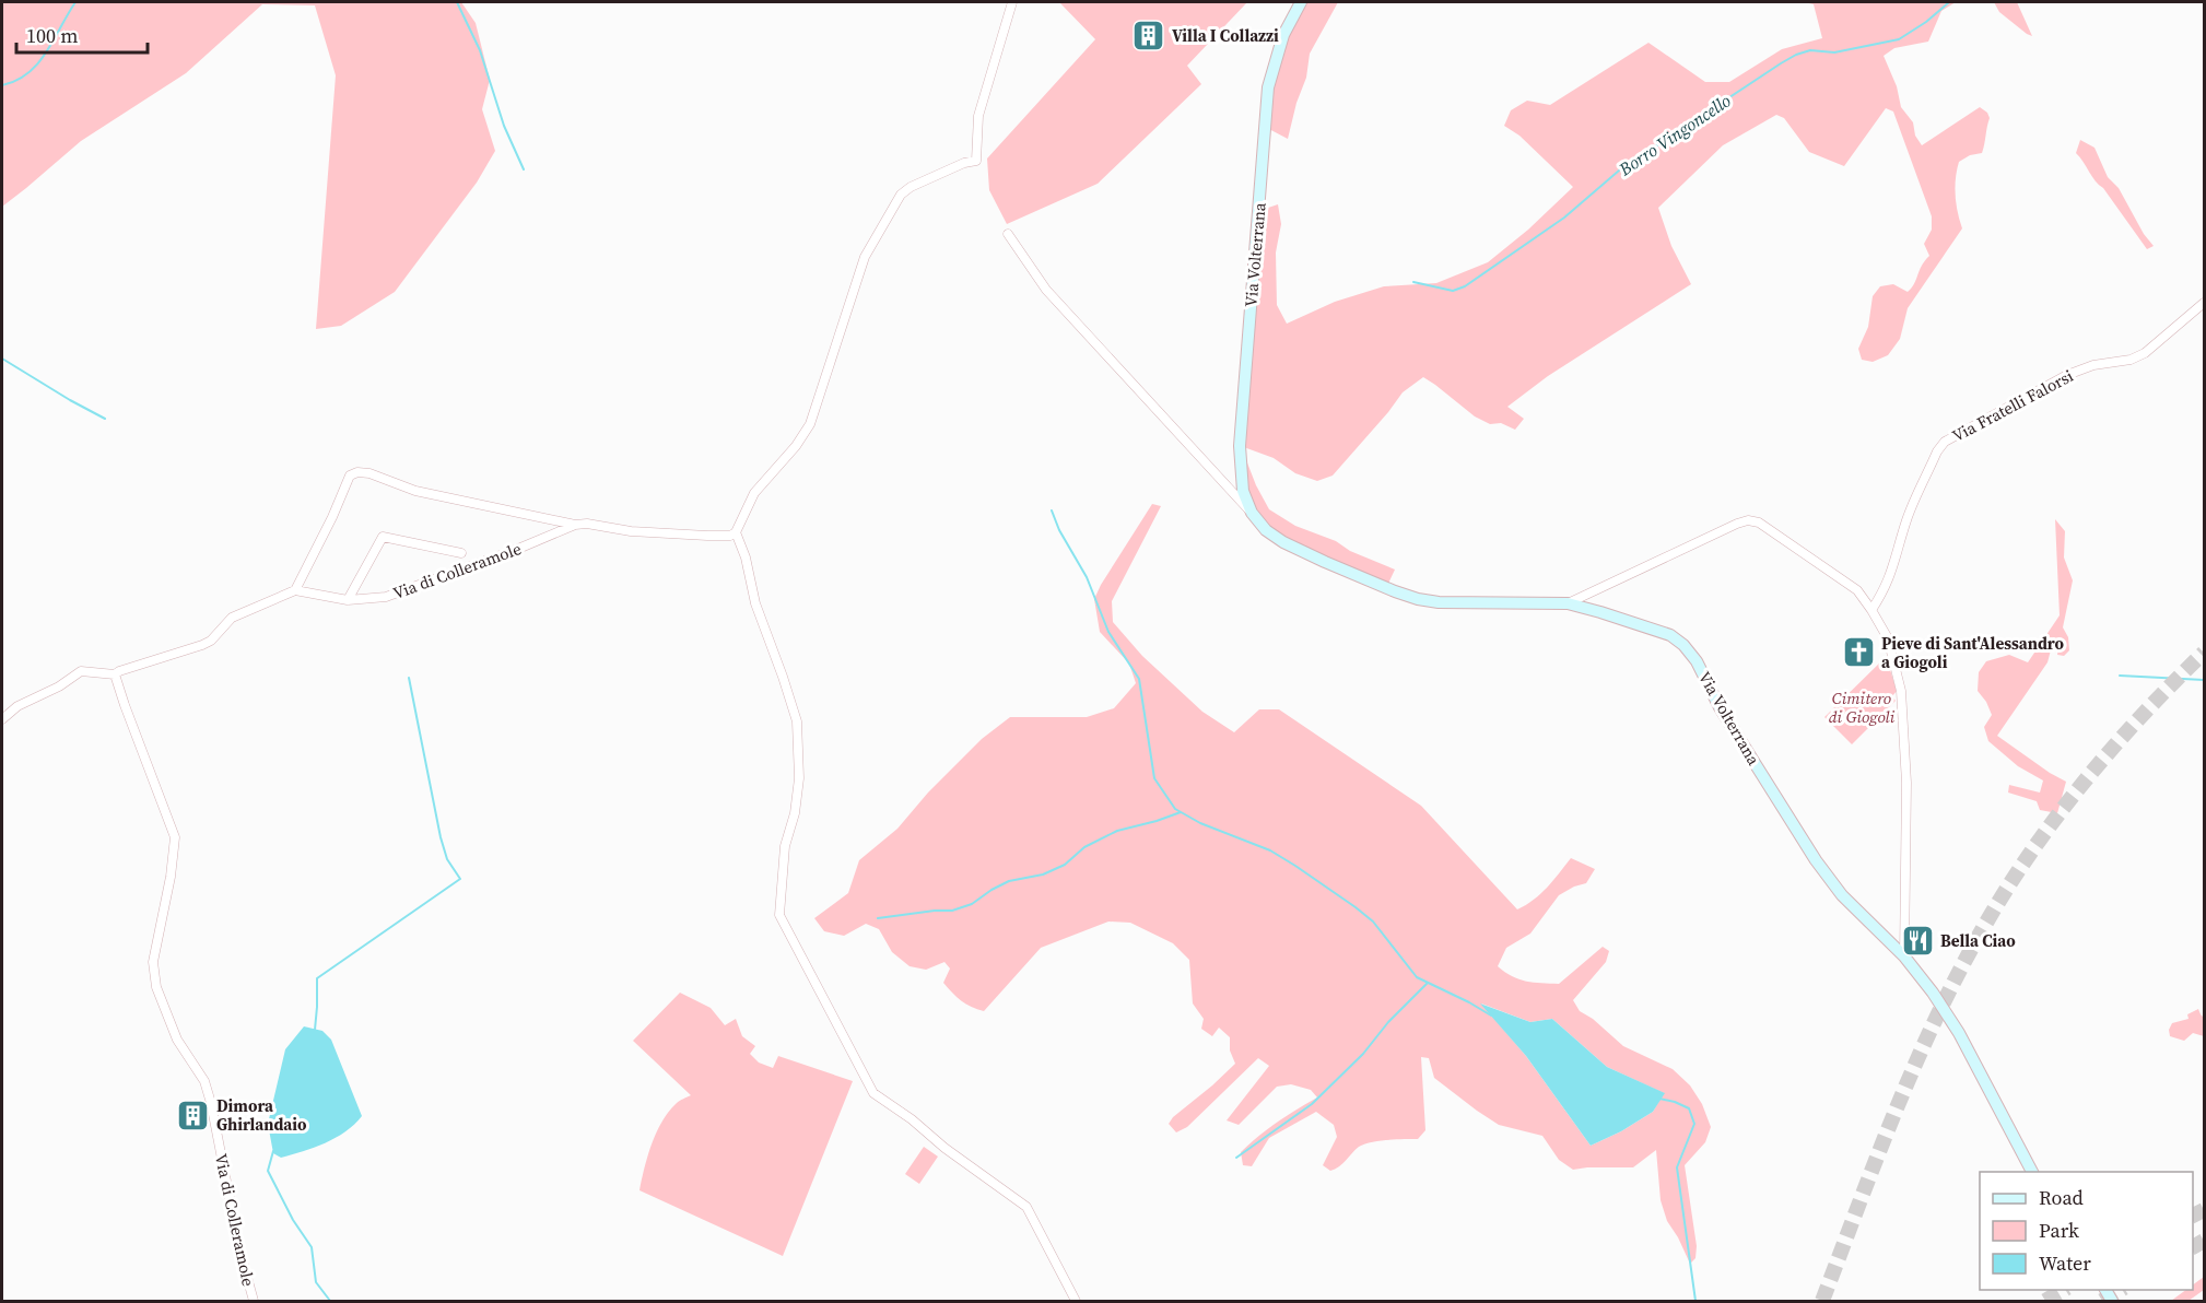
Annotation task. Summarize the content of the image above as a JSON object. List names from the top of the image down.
{
  "streets": {
    "main road": ["Via Volterrana"],
    "street": ["Via Fratelli Falorsi", "Via di Colleramole"]
  },
  "water": ["Borro Vingoncello"],
  "parks": ["Cimitero di Giogoli"],
  "places": {
    "building": ["Villa I Collazzi", "Dimora Ghirlandaio"],
    "church": ["Pieve di Sant'Alessandro a Giogoli"],
    "restaurant": ["Bella Ciao"]
  },
  "legend": ["Road", "Park", "Water"],
  "scale_bar": "100 m"
}
